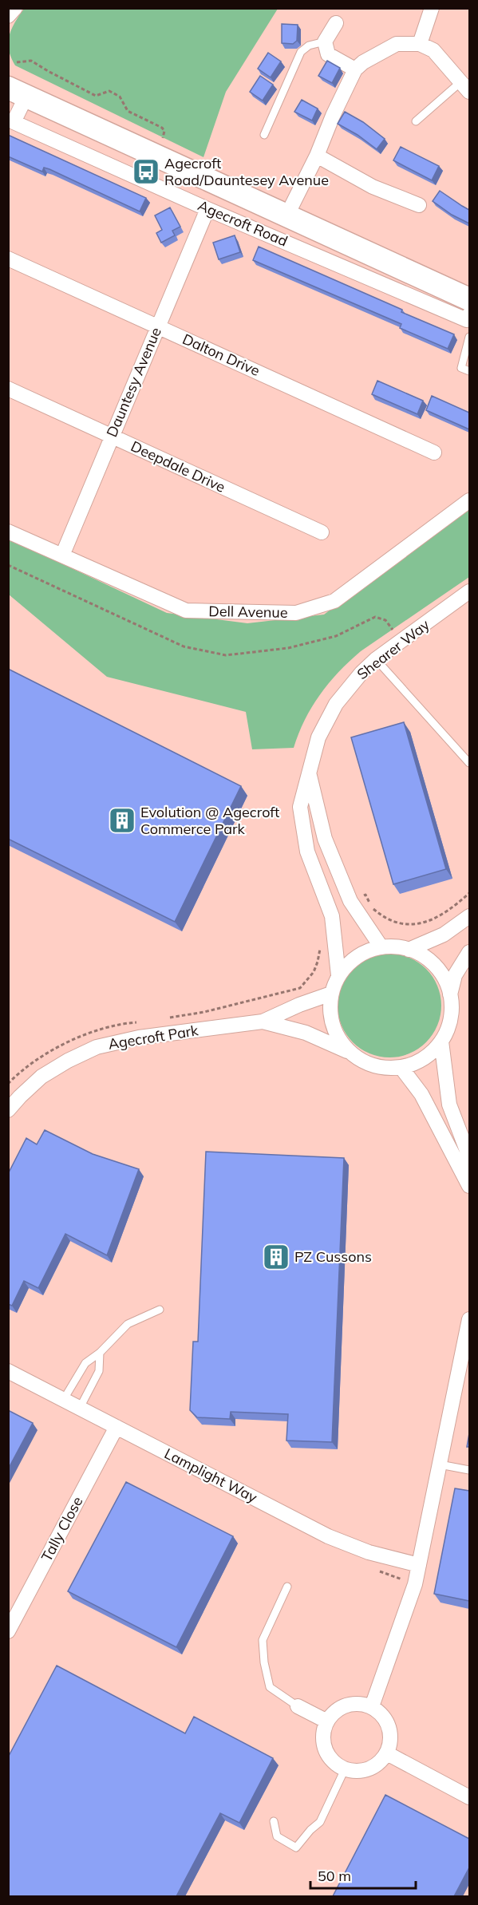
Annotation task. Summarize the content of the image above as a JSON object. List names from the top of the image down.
{
  "streets": {
    "main road": ["Agecroft Road"],
    "street": [
      "Dalton Drive",
      "Dauntesy Avenue",
      "Deepdale Drive",
      "Dell Avenue",
      "Shearer Way",
      "Agecroft Park",
      "Lamplight Way",
      "Tally Close"
    ]
  },
  "crossings": [
    ["Agecroft Road", "Dauntesy Avenue"],
    ["Dalton Drive", "Dauntesy Avenue"],
    ["Dauntesy Avenue", "Deepdale Drive"],
    ["Dauntesy Avenue", "Dell Avenue"],
    ["Lamplight Way", "Tally Close"]
  ],
  "places": {
    "bus stop": ["Agecroft Road/Dauntesey Avenue"],
    "building": ["Evolution @ Agecroft Commerce Park", "PZ Cussons"]
  },
  "scale_bar": "50 m"
}
